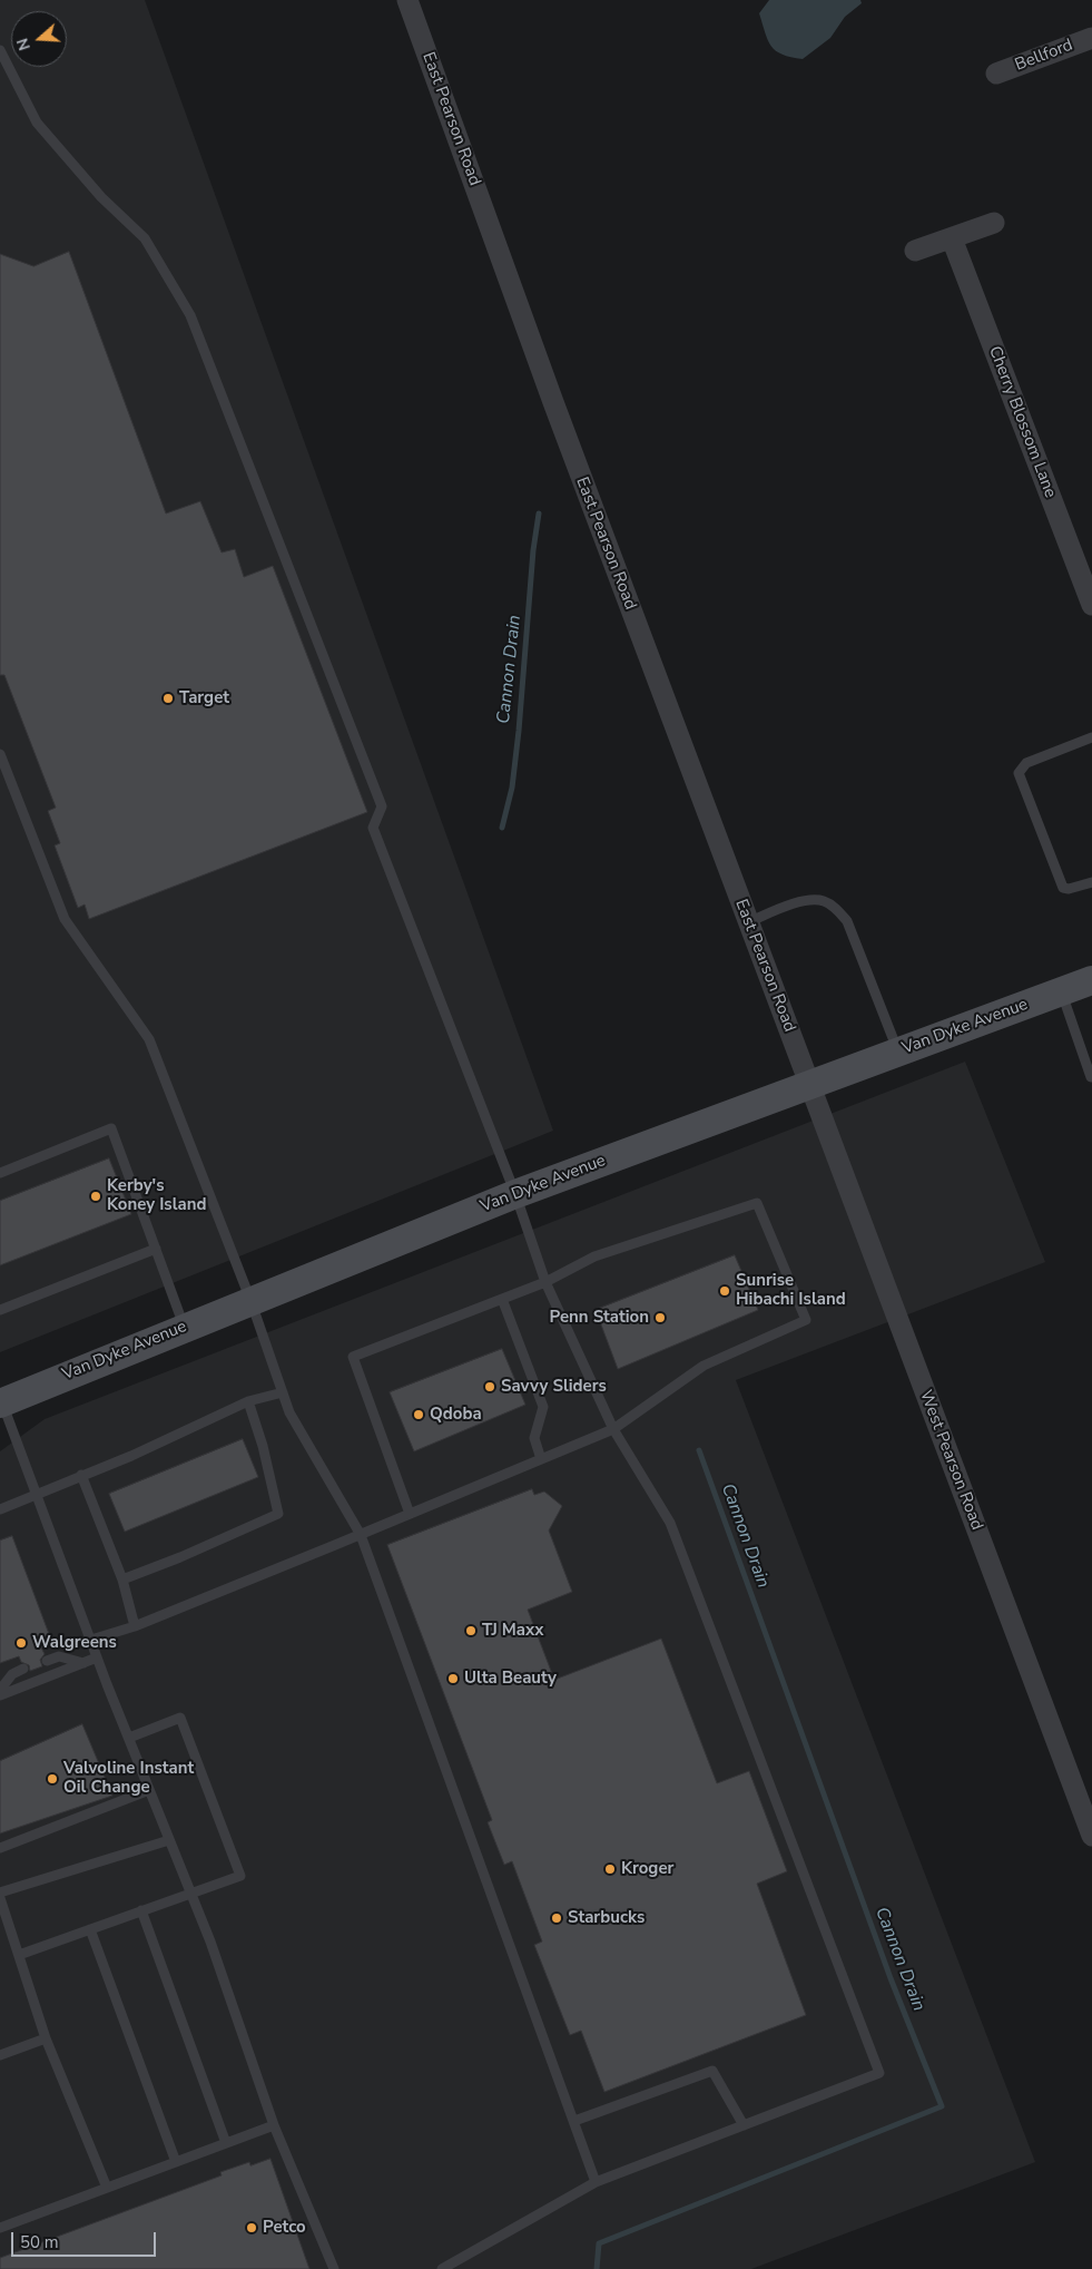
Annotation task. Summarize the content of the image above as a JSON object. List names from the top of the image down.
{
  "streets": {
    "main road": ["Van Dyke Avenue"],
    "street": [
      "Bellford",
      "East Pearson Road",
      "Cherry Blossom Lane",
      "West Pearson Road"
    ]
  },
  "crossings": [
    ["East Pearson Road", "Van Dyke Avenue"],
    ["East Pearson Road", "West Pearson Road"],
    ["Van Dyke Avenue", "West Pearson Road"]
  ],
  "water": ["Cannon Drain"],
  "places": [
    "Target",
    "Kerby's Koney Island",
    "Sunrise Hibachi Island",
    "Penn Station",
    "Savvy Sliders",
    "Qdoba",
    "TJ Maxx",
    "Walgreens",
    "Ulta Beauty",
    "Valvoline Instant Oil Change",
    "Kroger",
    "Starbucks",
    "Petco"
  ],
  "scale_bar": "50 m",
  "north": "left"
}
